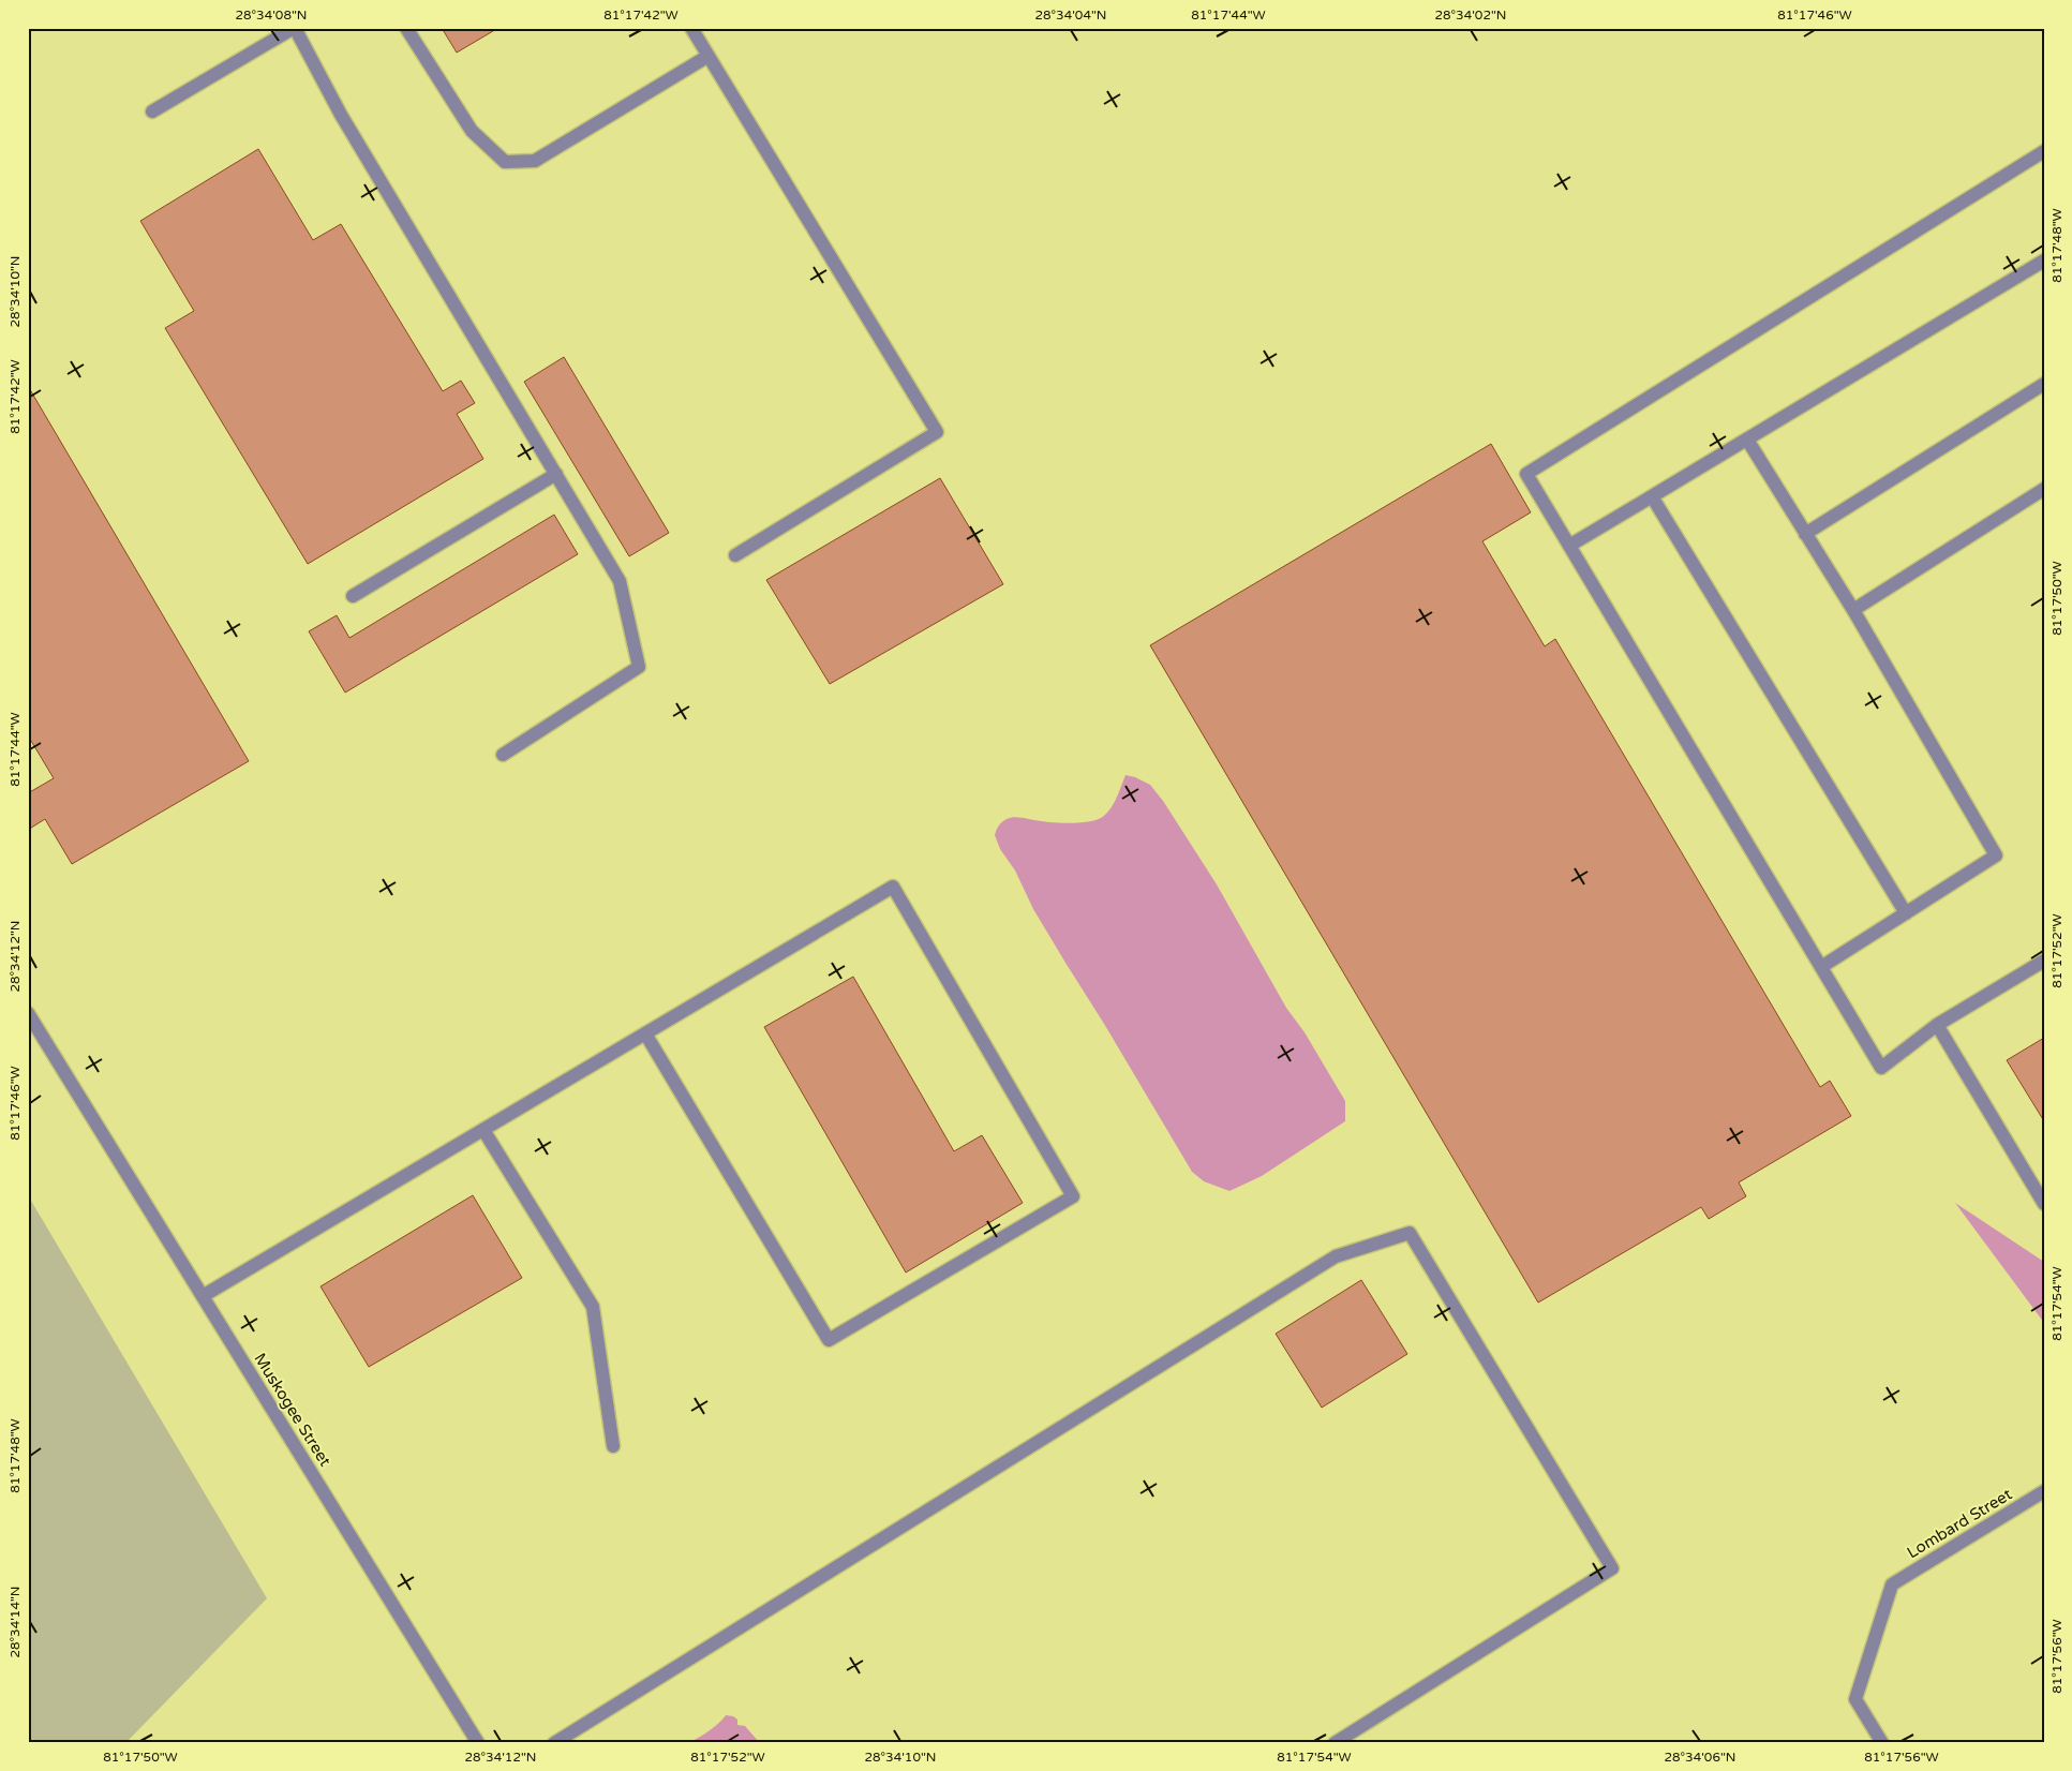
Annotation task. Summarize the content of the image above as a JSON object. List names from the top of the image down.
{
  "streets": {
    "street": ["Muskogee Street", "Lombard Street"]
  },
  "coordinates": [
    "28°34'08\"N",
    "81°17'42\"W",
    "28°34'04\"N",
    "81°17'44\"W",
    "28°34'02\"N",
    "81°17'46\"W",
    "81°17'48\"W",
    "28°34'10\"N",
    "81°17'50\"W",
    "81°17'52\"W",
    "28°34'12\"N",
    "81°17'54\"W",
    "28°34'14\"N",
    "81°17'56\"W",
    "28°34'06\"N"
  ]
}
